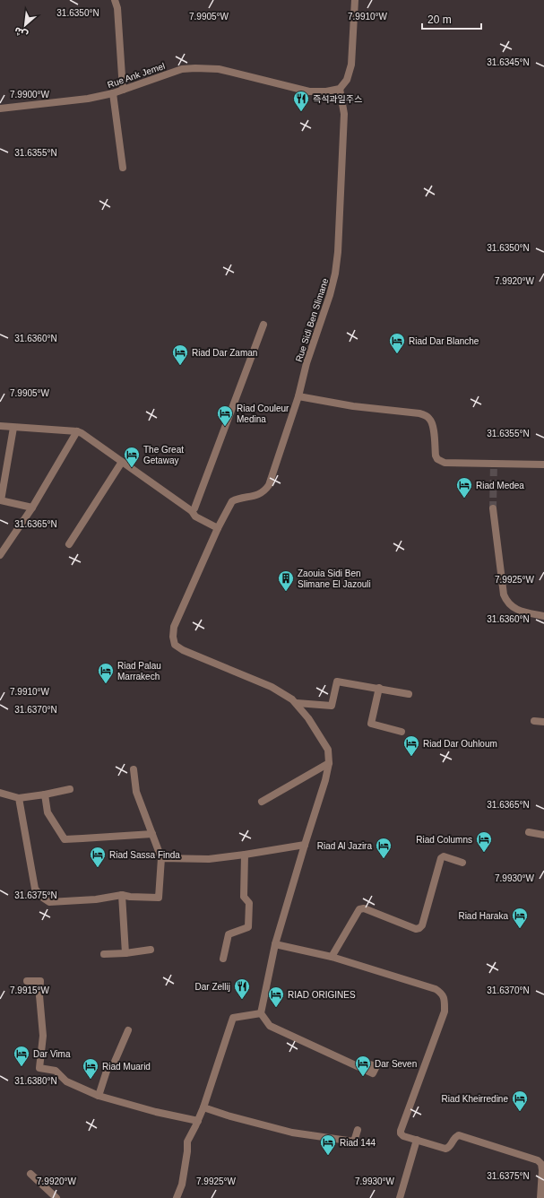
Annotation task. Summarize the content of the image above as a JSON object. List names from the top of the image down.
{
  "streets": {
    "street": ["Rue Ank Jemel", "Rue Sidi Ben Slimane"]
  },
  "crossings": [
    ["Rue Ank Jemel", "Rue Sidi Ben Slimane"]
  ],
  "places": {
    "restaurant": ["즉석과일주스", "Dar Zellij"],
    "hotel": [
      "Riad Dar Blanche",
      "Riad Dar Zaman",
      "Riad Couleur Medina",
      "The Great Getaway",
      "Riad Medea",
      "Riad Palau Marrakech",
      "Riad Dar Ouhloum",
      "Riad Columns",
      "Riad Al Jazira",
      "Riad Sassa Finda",
      "Riad Haraka",
      "RIAD ORIGINES",
      "Dar Vima",
      "Dar Seven",
      "Riad Muarid",
      "Riad Kheirredine",
      "Riad 144"
    ],
    "building": ["Zaouia Sidi Ben Slimane El Jazouli"]
  },
  "scale_bar": "20 m",
  "north": "bottom left",
  "coordinates": [
    "31.6350°N",
    "7.9905°W",
    "7.9910°W",
    "31.6345°N",
    "7.9900°W",
    "31.6355°N",
    "7.9920°W",
    "31.6360°N",
    "31.6365°N",
    "7.9925°W",
    "31.6370°N",
    "7.9930°W",
    "31.6375°N",
    "7.9915°W",
    "31.6380°N"
  ]
}
